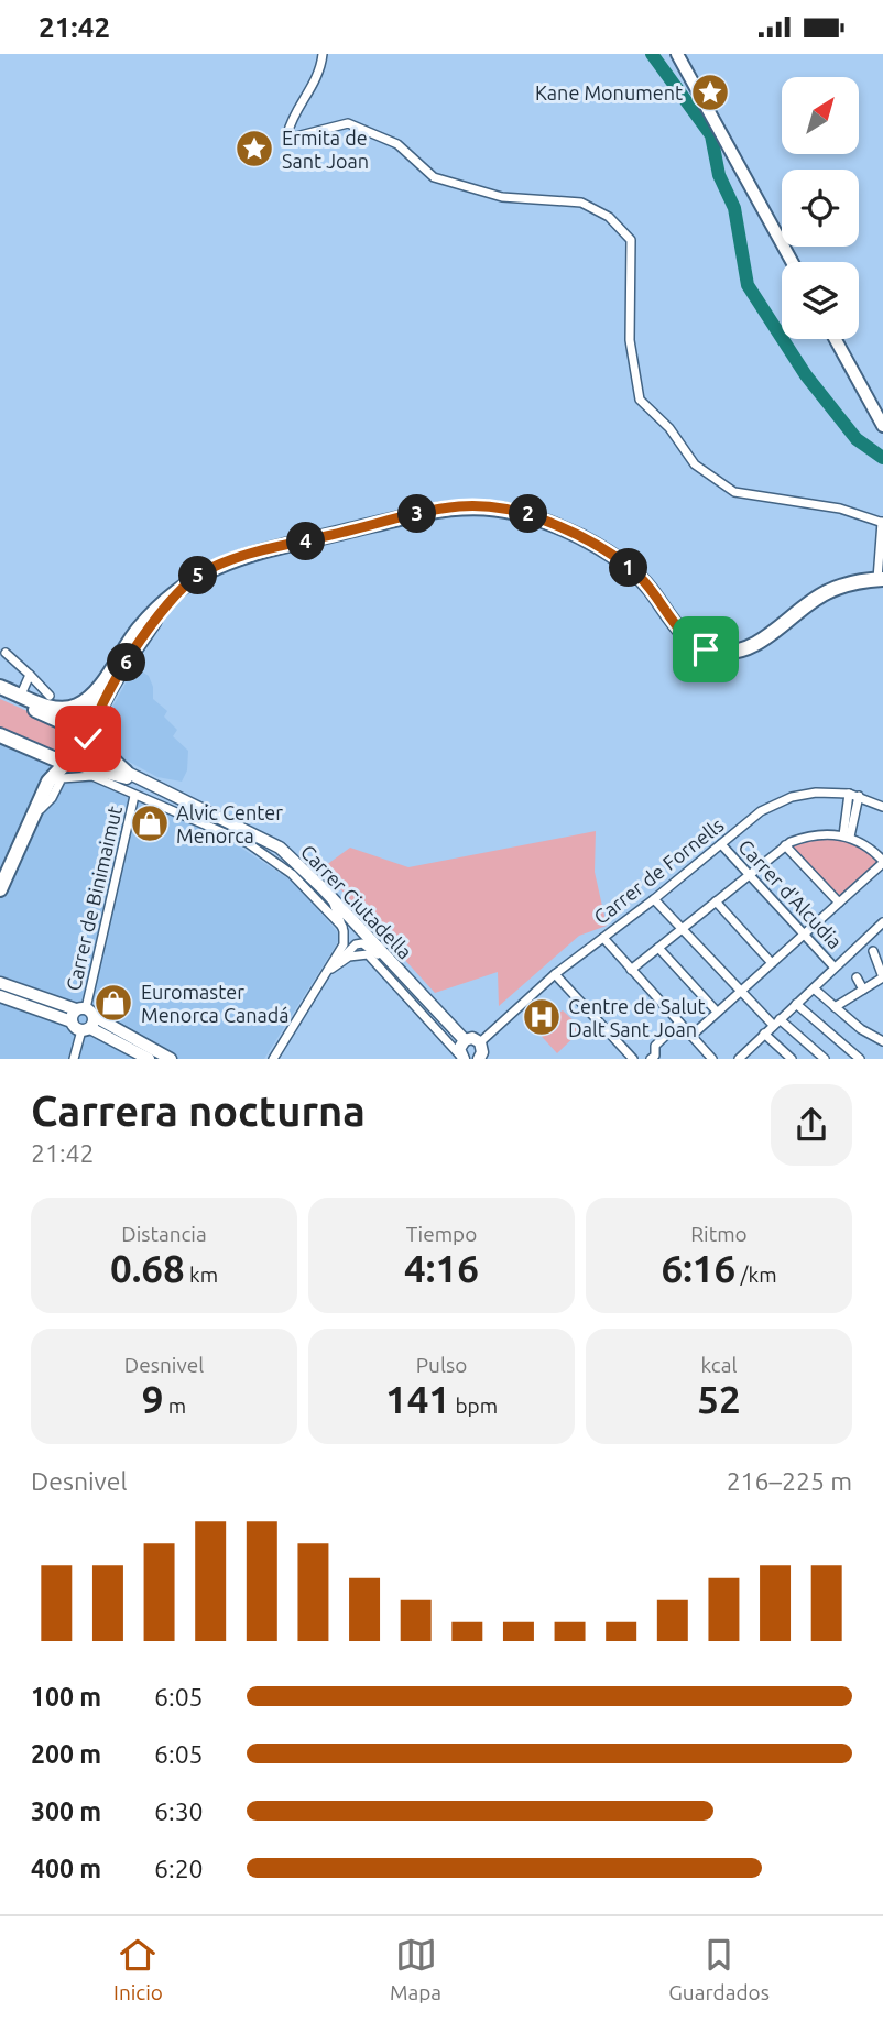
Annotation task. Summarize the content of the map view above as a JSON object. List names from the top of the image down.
{
  "streets": {
    "street": [
      "Carrer de Fornells",
      "Carrer d'Alcudia",
      "Carrer de Binimaimut",
      "Carrer Ciutadella"
    ]
  },
  "crossings": [
    ["Carrer de Fornells", "Carrer d'Alcudia"]
  ],
  "places": {
    "place": ["Kane Monument", "Ermita de Sant Joan"],
    "shop": ["Alvic Center Menorca", "Euromaster Menorca Canadá"],
    "hospital": ["Centre de Salut Dalt Sant Joan"]
  },
  "north": "top right",
  "page": {
    "status": "21:42",
    "pins": [
      "2",
      "3",
      "4",
      "1",
      "5",
      "6"
    ],
    "heading": ["Carrera nocturna", "21:42"],
    "stats": [
      ["Distancia", "0.68 km"],
      ["Tiempo", "4:16"],
      ["Ritmo", "6:16 /km"],
      ["Desnivel", "9 m"],
      ["Pulso", "141 bpm"],
      ["kcal", "52"]
    ],
    "chart": ["Desnivel", "216–225 m"],
    "list": [
      {
        "name": "100 m",
        "note": "6:05"
      },
      {
        "name": "200 m",
        "note": "6:05"
      },
      {
        "name": "300 m",
        "note": "6:30"
      },
      {
        "name": "400 m",
        "note": "6:20"
      }
    ],
    "tabs": ["Inicio", "Mapa", "Guardados"]
  }
}
